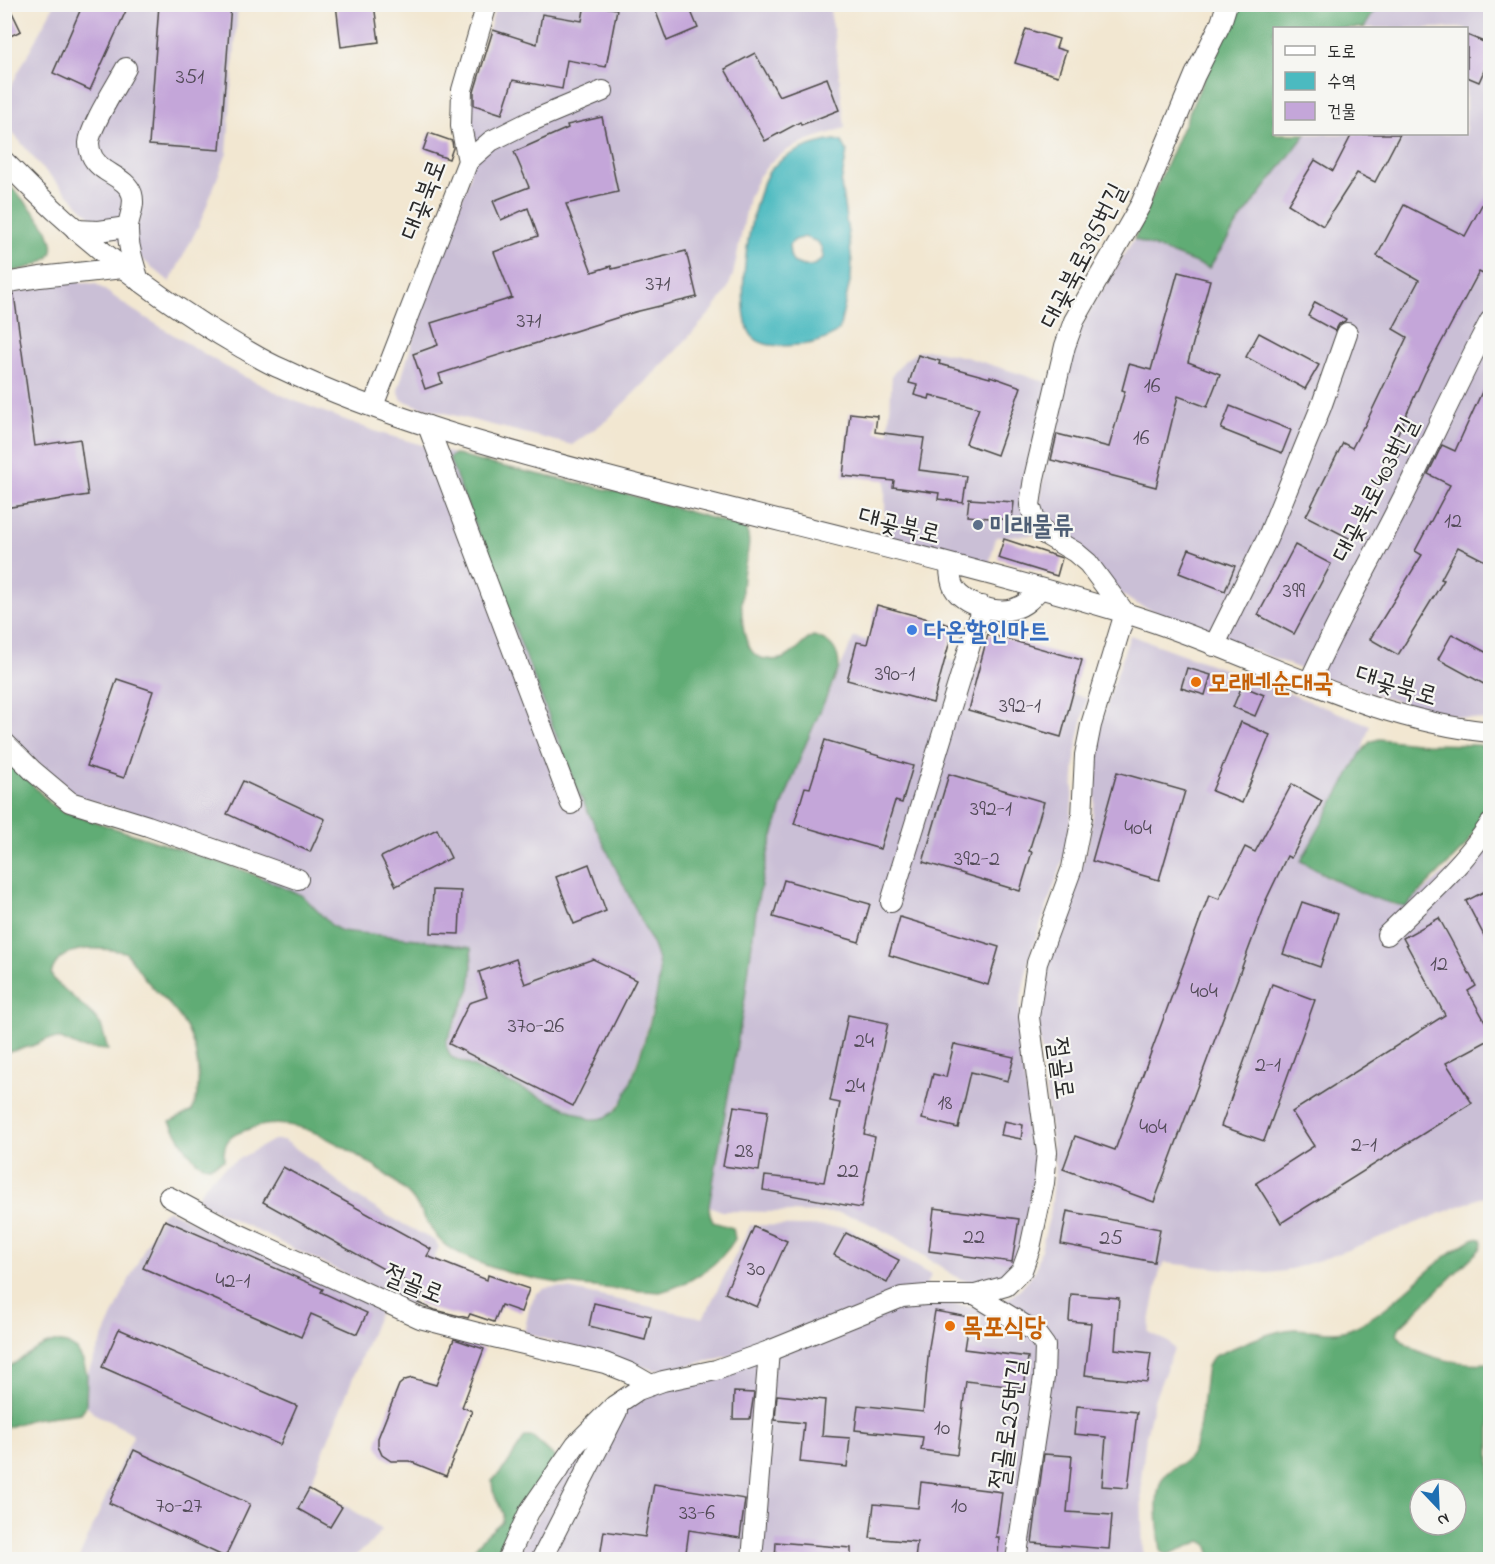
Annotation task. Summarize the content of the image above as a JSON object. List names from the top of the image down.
{
  "streets": {
    "street": [
      "대곶북로",
      "대곶북로395번길",
      "대곶북로403번길",
      "절골로",
      "절골로25번길"
    ]
  },
  "crossings": [
    ["대곶북로", "대곶북로395번길"],
    ["대곶북로", "대곶북로403번길"],
    ["대곶북로", "절골로"],
    ["대곶북로395번길", "절골로"],
    ["절골로", "절골로25번길"]
  ],
  "places": [
    "미래물류",
    "다온할인마트",
    "모래네순대국",
    "목포식당"
  ],
  "house_numbers": [
    "351",
    "371",
    "371",
    "16",
    "16",
    "12",
    "399",
    "390-1",
    "392-1",
    "392-1",
    "404",
    "392-2",
    "12",
    "404",
    "370-26",
    "24",
    "2-1",
    "24",
    "18",
    "404",
    "2-1",
    "28",
    "22",
    "22",
    "25",
    "30",
    "42-1",
    "10",
    "70-27",
    "10",
    "33-6"
  ],
  "legend": ["도로", "수역", "건물"],
  "north": "bottom right"
}
